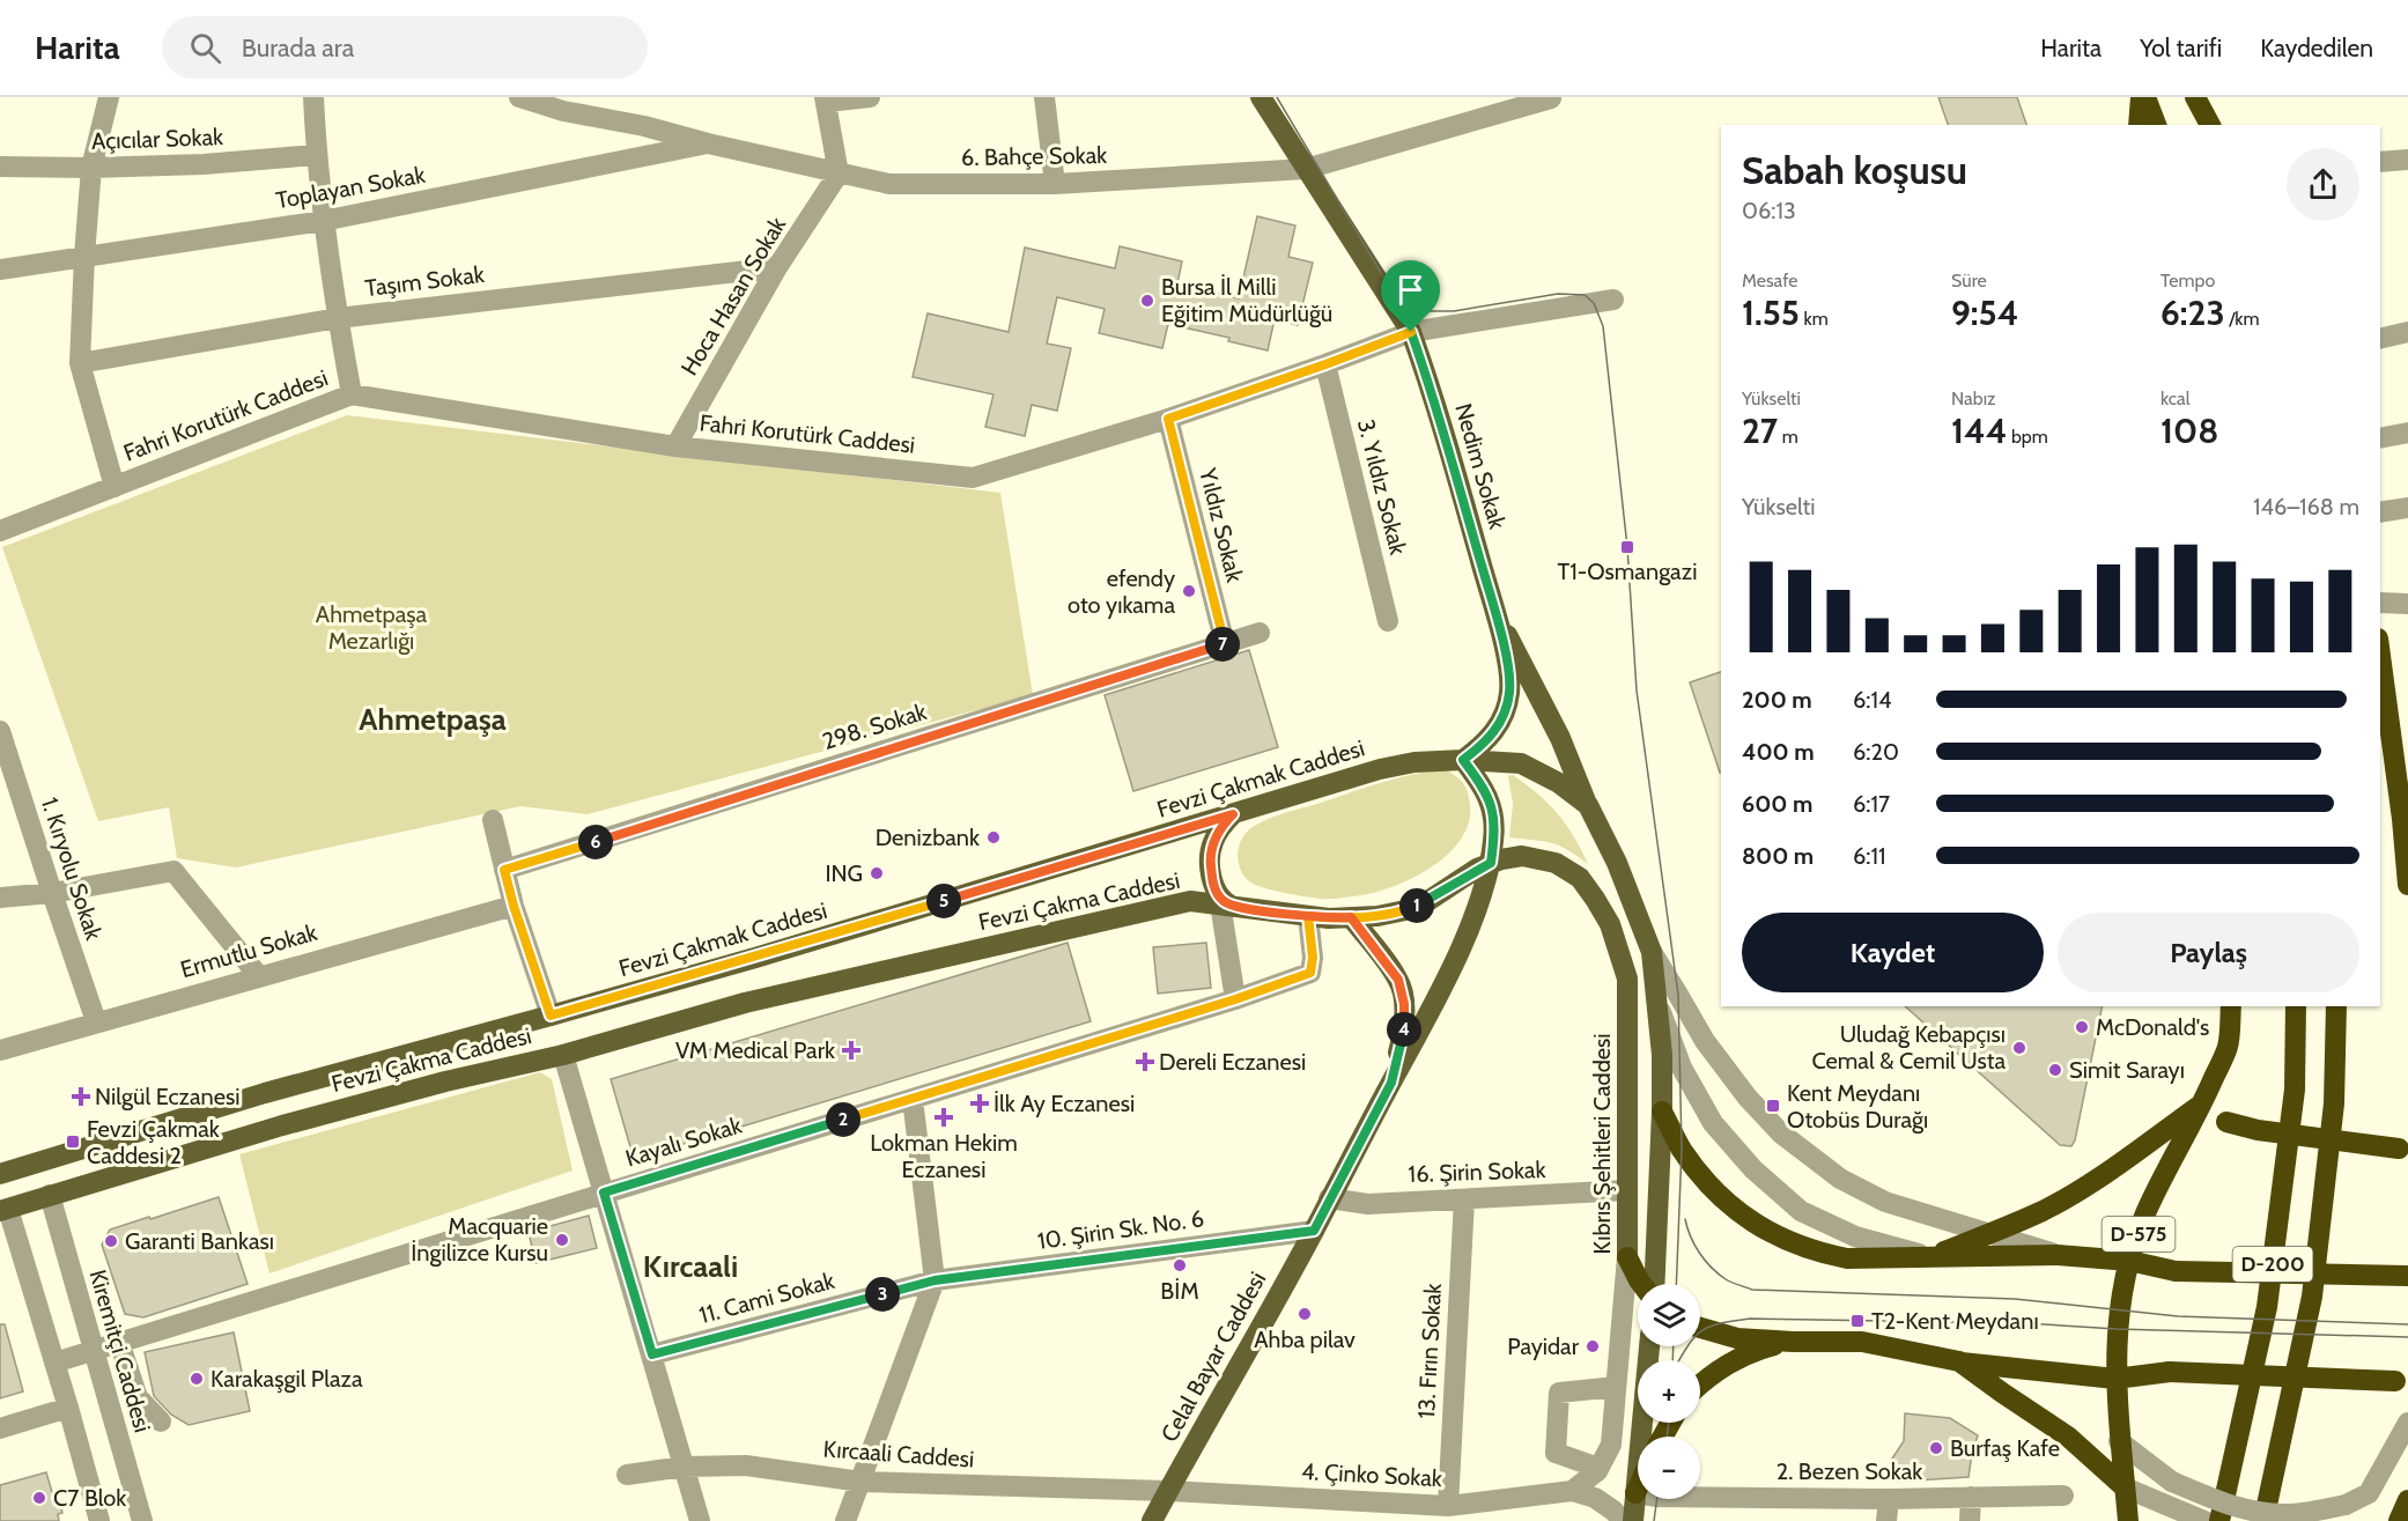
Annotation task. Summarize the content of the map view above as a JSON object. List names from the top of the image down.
{
  "streets": {
    "highway": ["D-575", "D-200"],
    "main road": [
      "Nedim Sokak",
      "Fevzi Çakmak Caddesi",
      "Fevzi Çakma Caddesi",
      "Kıbrıs Şehitleri Caddesi",
      "Celal Bayar Caddesi"
    ],
    "street": [
      "Açıcılar Sokak",
      "6. Bahçe Sokak",
      "Toplayan Sokak",
      "Taşım Sokak",
      "Hoca Hasan Sokak",
      "Fahri Korutürk Caddesi",
      "3. Yıldız Sokak",
      "Yıldız Sokak",
      "298. Sokak",
      "1. Kıryolu Sokak",
      "Ermutlu Sokak",
      "Kayalı Sokak",
      "16. Şirin Sokak",
      "10. Şirin Sk. No. 6",
      "11. Cami Sokak",
      "Kiremitçi Caddesi",
      "13. Fırın Sokak",
      "Kırcaali Caddesi",
      "2. Bezen Sokak",
      "4. Çinko Sokak"
    ]
  },
  "crossings": [
    ["6. Bahçe Sokak", "Toplayan Sokak"],
    ["6. Bahçe Sokak", "Hoca Hasan Sokak"],
    ["6. Bahçe Sokak", "Nedim Sokak"],
    ["Taşım Sokak", "Hoca Hasan Sokak"],
    ["Hoca Hasan Sokak", "Fahri Korutürk Caddesi"],
    ["Fahri Korutürk Caddesi", "Nedim Sokak"],
    ["Fahri Korutürk Caddesi", "3. Yıldız Sokak"],
    ["Fahri Korutürk Caddesi", "Yıldız Sokak"],
    ["Yıldız Sokak", "298. Sokak"],
    ["Fevzi Çakmak Caddesi", "Celal Bayar Caddesi"],
    ["1. Kıryolu Sokak", "Ermutlu Sokak"],
    ["Fevzi Çakma Caddesi", "Kayalı Sokak"],
    ["Fevzi Çakma Caddesi", "Kiremitçi Caddesi"],
    ["Kayalı Sokak", "Kiremitçi Caddesi"],
    ["Kıbrıs Şehitleri Caddesi", "16. Şirin Sokak"],
    ["Kıbrıs Şehitleri Caddesi", "Celal Bayar Caddesi"],
    ["Kıbrıs Şehitleri Caddesi", "4. Çinko Sokak"],
    ["16. Şirin Sokak", "13. Fırın Sokak"],
    ["16. Şirin Sokak", "Celal Bayar Caddesi"],
    ["10. Şirin Sk. No. 6", "11. Cami Sokak"],
    ["10. Şirin Sk. No. 6", "Celal Bayar Caddesi"],
    ["13. Fırın Sokak", "4. Çinko Sokak"],
    ["Celal Bayar Caddesi", "Kırcaali Caddesi"],
    ["Celal Bayar Caddesi", "4. Çinko Sokak"],
    ["Kırcaali Caddesi", "4. Çinko Sokak"]
  ],
  "districts": ["Ahmetpaşa", "Kırcaali"],
  "parks": ["Ahmetpaşa Mezarlığı"],
  "places": {
    "other": [
      "Bursa İl Milli Eğitim Müdürlüğü",
      "efendy oto yıkama",
      "Denizbank",
      "ING",
      "McDonald's",
      "Uludağ Kebapçısı Cemal & Cemil Usta",
      "Simit Sarayı",
      "Macquarie İngilizce Kursu",
      "Garanti Bankası",
      "BİM",
      "Ahba pilav",
      "Payidar",
      "Karakaşgil Plaza",
      "Burfaş Kafe",
      "C7 Blok"
    ],
    "transit": [
      "T1-Osmangazi",
      "Kent Meydanı Otobüs Durağı",
      "Fevzi Çakmak Caddesi 2",
      "T2-Kent Meydanı"
    ],
    "health": [
      "VM Medical Park",
      "Dereli Eczanesi",
      "Nilgül Eczanesi",
      "İlk Ay Eczanesi",
      "Lokman Hekim Eczanesi"
    ]
  },
  "page": {
    "header": "Harita",
    "search": "Burada ara",
    "nav": ["Harita", "Yol tarifi", "Kaydedilen"],
    "heading": ["Sabah koşusu", "06:13"],
    "stats": [
      ["Mesafe", "1.55 km"],
      ["Süre", "9:54"],
      ["Tempo", "6:23 /km"],
      ["Yükselti", "27 m"],
      ["Nabız", "144 bpm"],
      ["kcal", "108"]
    ],
    "chart": ["Yükselti", "146–168 m"],
    "pins": [
      "7",
      "6",
      "5",
      "1",
      "4",
      "2",
      "3"
    ],
    "list": [
      {
        "name": "200 m",
        "note": "6:14"
      },
      {
        "name": "400 m",
        "note": "6:20"
      },
      {
        "name": "600 m",
        "note": "6:17"
      },
      {
        "name": "800 m",
        "note": "6:11"
      }
    ],
    "buttons": ["Kaydet", "Paylaş"],
    "map_buttons": ["+", "−"]
  }
}
